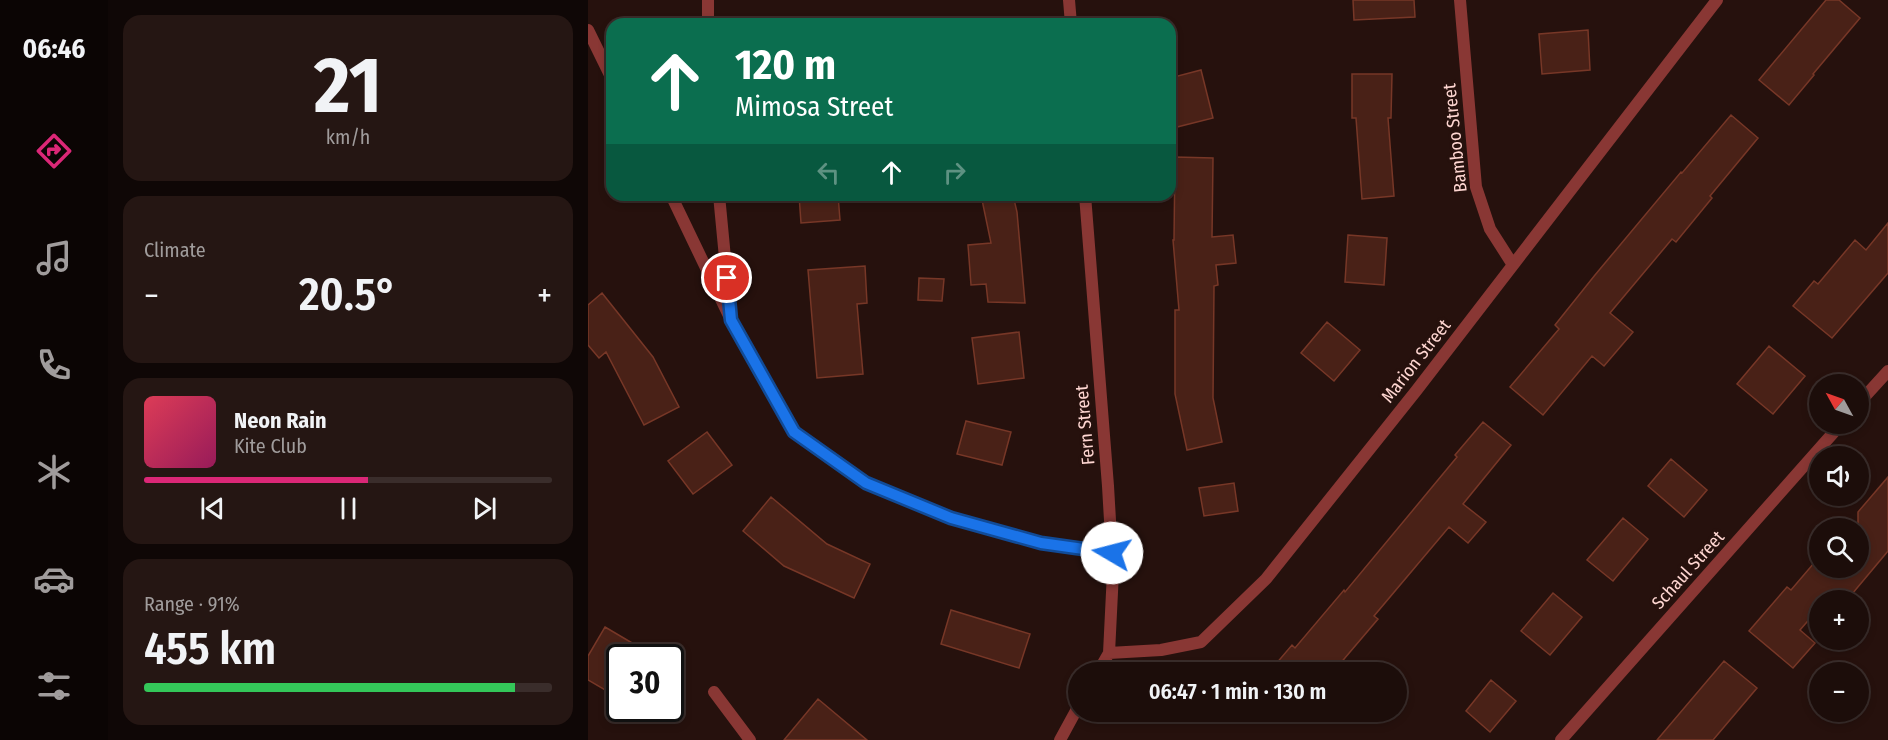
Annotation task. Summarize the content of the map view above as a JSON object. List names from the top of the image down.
{
  "streets": {
    "street": [
      "Bamboo Street",
      "Marion Street",
      "Fern Street",
      "Schaul Street"
    ]
  },
  "crossings": [
    ["Bamboo Street", "Marion Street"],
    ["Marion Street", "Fern Street"]
  ],
  "north": "top left",
  "page": {
    "tabs": "06:46",
    "tile": [
      ["21", "km/h"],
      "Climate",
      ["Range · 91%", "455 km"]
    ],
    "turn": ["120 m", "Mimosa Street"],
    "heat": ["−", "20.5°", "+"],
    "map_buttons": ["+", "−"],
    "song": ["Neon Rain", "Kite Club"],
    "limit": "30",
    "trip": "06:47 · 1 min · 130 m"
  }
}
